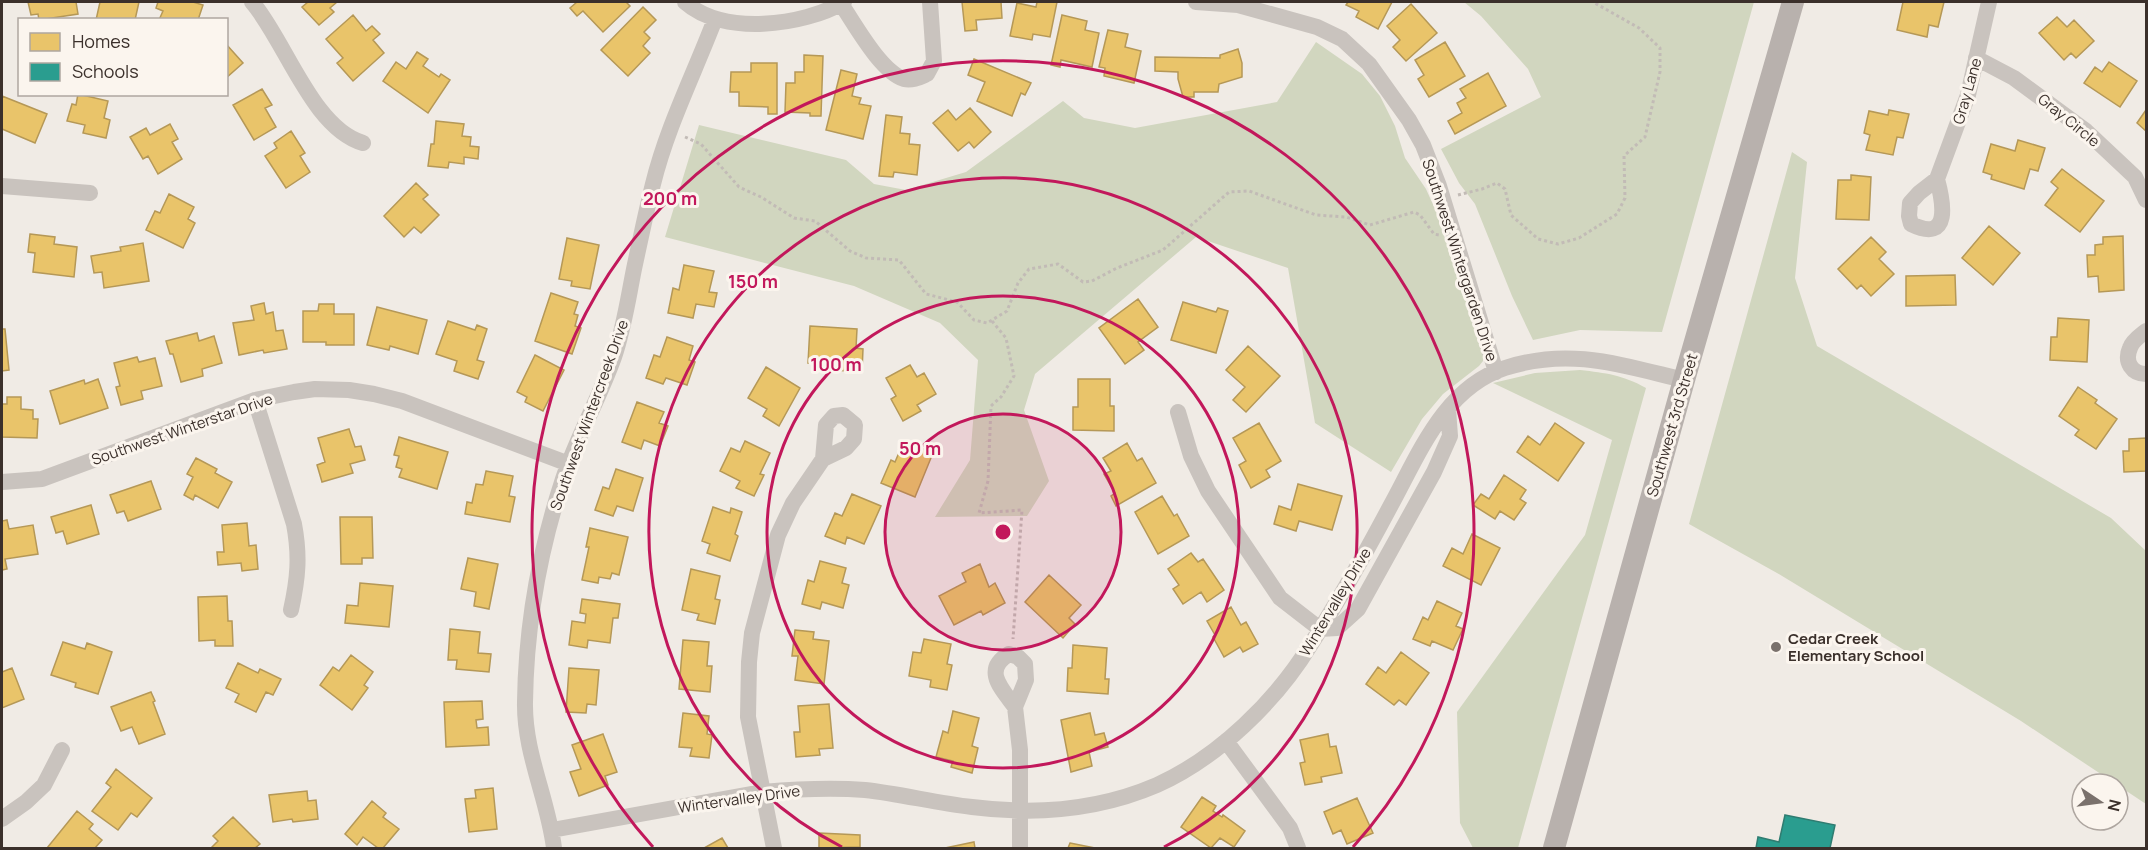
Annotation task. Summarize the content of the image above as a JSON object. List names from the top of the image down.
{
  "streets": {
    "main road": ["Southwest 3rd Street"],
    "street": [
      "Gray Lane",
      "Gray Circle",
      "Southwest Wintergarden Drive",
      "Southwest Wintercreek Drive",
      "Southwest Winterstar Drive",
      "Wintervalley Drive"
    ]
  },
  "crossings": [
    ["Gray Lane", "Gray Circle"],
    ["Southwest Wintergarden Drive", "Wintervalley Drive"],
    ["Southwest Wintercreek Drive", "Southwest Winterstar Drive"],
    ["Southwest Wintercreek Drive", "Wintervalley Drive"],
    ["Southwest 3rd Street", "Wintervalley Drive"]
  ],
  "places": ["Cedar Creek Elementary School"],
  "legend": ["Homes", "Schools"],
  "north": "right",
  "rings": [
    "200 m",
    "150 m",
    "100 m",
    "50 m"
  ]
}
